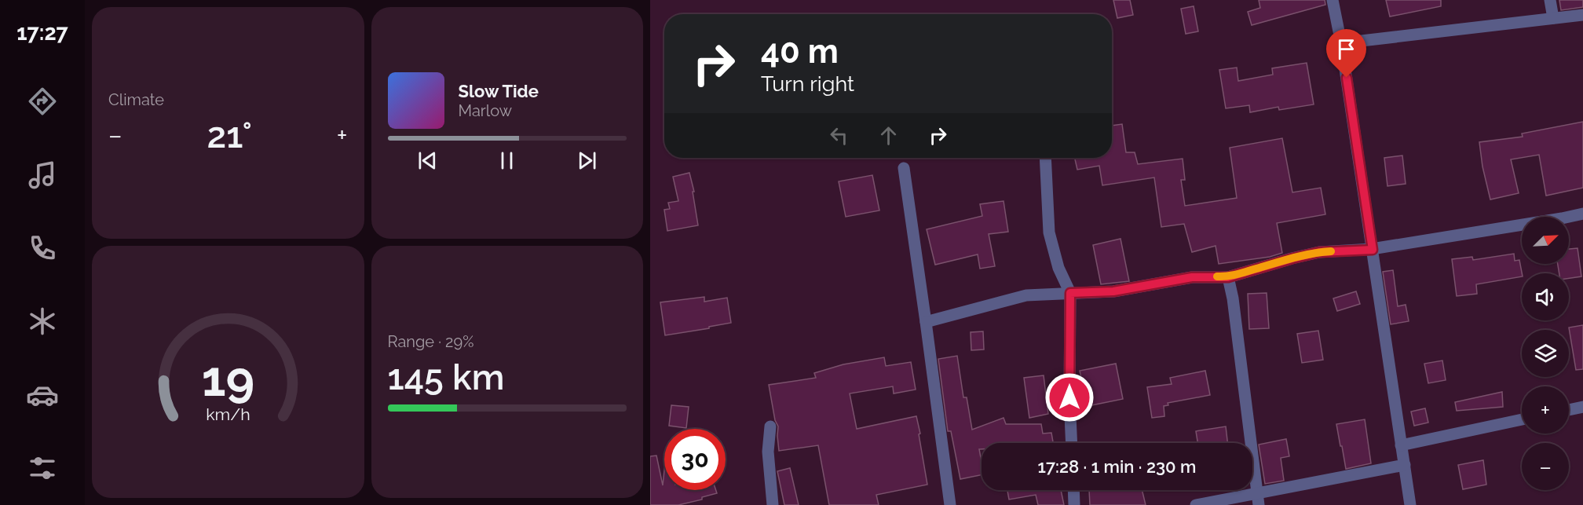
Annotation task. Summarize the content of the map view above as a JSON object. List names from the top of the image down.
{
  "north": "top right",
  "page": {
    "tabs": "17:27",
    "tile": [
      "Climate",
      ["Range · 29%", "145 km"]
    ],
    "turn": ["40 m", "Turn right"],
    "song": ["Slow Tide", "Marlow"],
    "heat": ["−", "21°", "+"],
    "map_buttons": ["+", "−"],
    "limit": "30",
    "trip": "17:28 · 1 min · 230 m",
    "gauge": ["19", "km/h"]
  }
}
